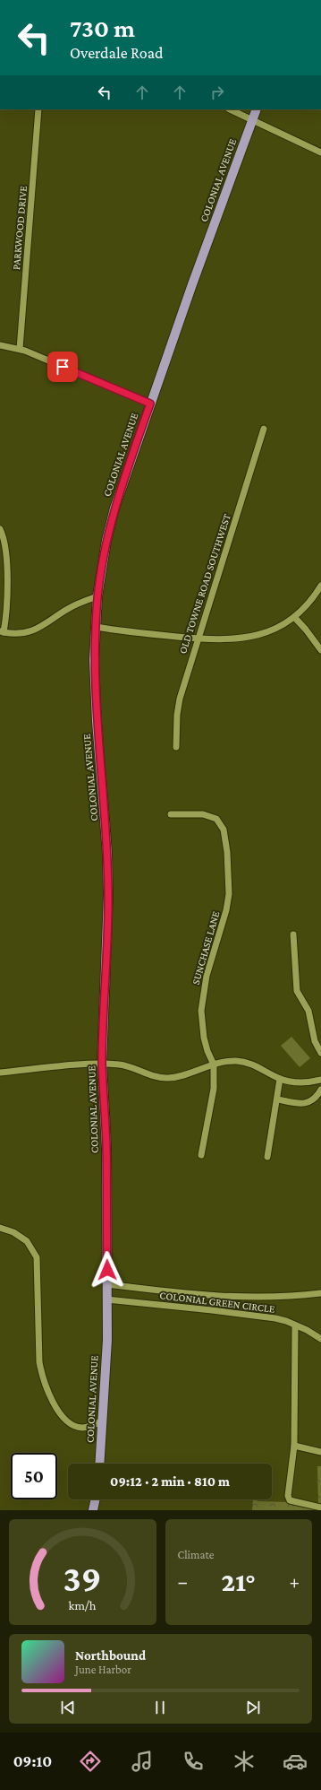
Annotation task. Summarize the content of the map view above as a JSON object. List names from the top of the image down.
{
  "streets": {
    "main road": ["COLONIAL AVENUE"],
    "street": [
      "PARKWOOD DRIVE",
      "OLD TOWNE ROAD SOUTHWEST",
      "SUNCHASE LANE",
      "COLONIAL GREEN CIRCLE"
    ]
  },
  "crossings": [
    ["COLONIAL AVENUE", "COLONIAL GREEN CIRCLE"]
  ],
  "page": {
    "turn": ["730 m", "Overdale Road"],
    "limit": "50",
    "trip": "09:12 · 2 min · 810 m",
    "tile": "Climate",
    "heat": ["−", "21°", "+"],
    "song": ["Northbound", "June Harbor"],
    "tabs": "09:10",
    "gauge": ["39", "km/h"]
  }
}
